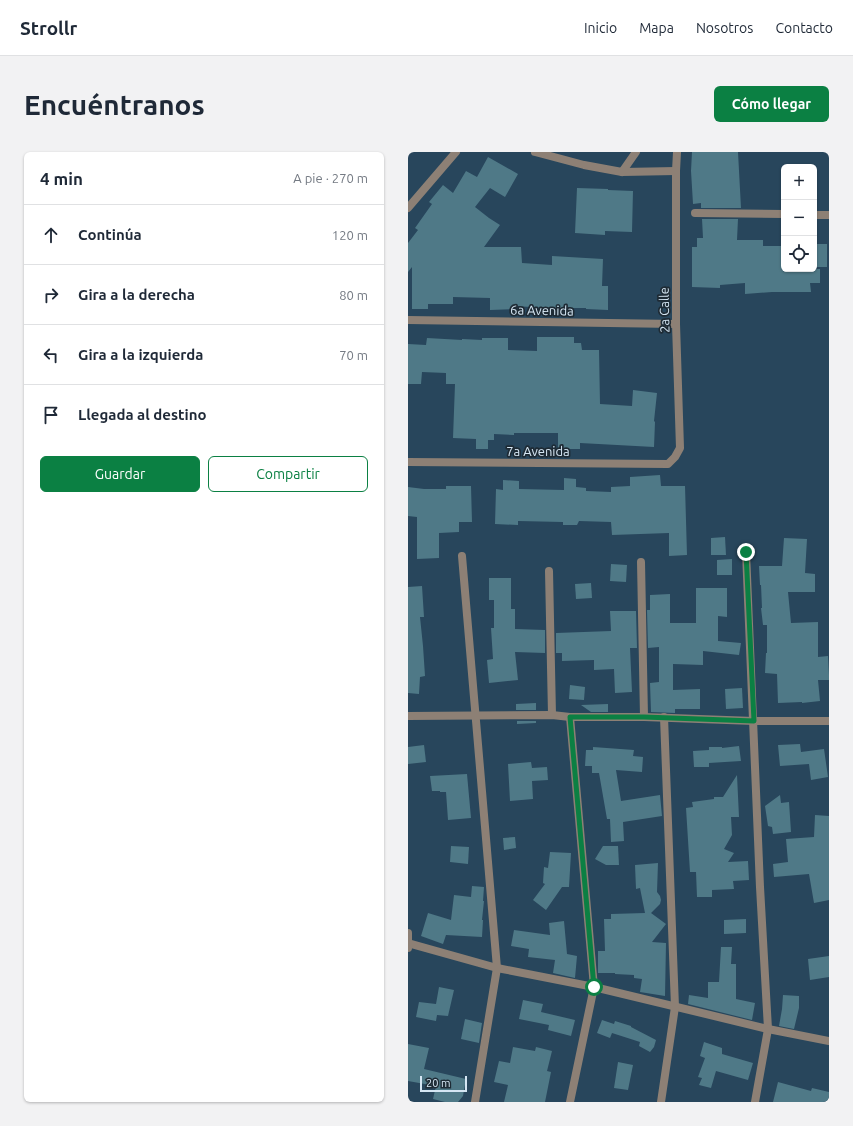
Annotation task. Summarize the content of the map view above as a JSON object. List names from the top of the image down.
{
  "streets": {
    "street": ["6a Avenida", "2a Calle", "7a Avenida"]
  },
  "crossings": [
    ["6a Avenida", "2a Calle"],
    ["2a Calle", "7a Avenida"]
  ],
  "scale_bar": "20 m",
  "page": {
    "header": "Strollr",
    "nav": [
      "Inicio",
      "Mapa",
      "Nosotros",
      "Contacto"
    ],
    "buttons": [
      "Cómo llegar",
      ["Guardar", "Compartir"]
    ],
    "title": "Encuéntranos",
    "heading": ["4 min", "A pie · 270 m"],
    "map_buttons": ["+", "−"],
    "list": [
      ["Continúa", "120 m"],
      ["Gira a la derecha", "80 m"],
      ["Gira a la izquierda", "70 m"],
      "Llegada al destino"
    ],
    "scale": "20 m"
  }
}
